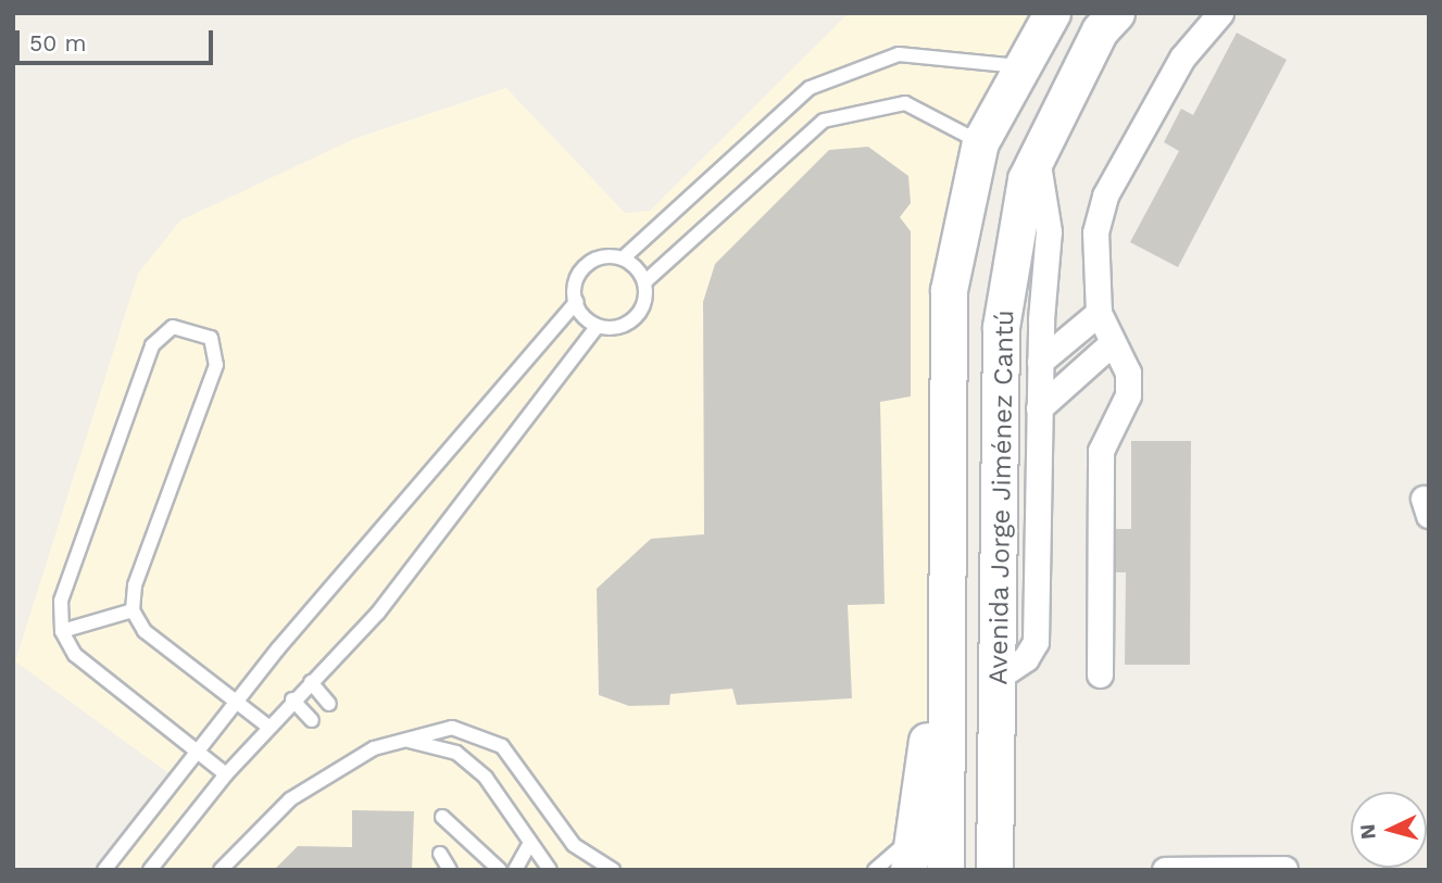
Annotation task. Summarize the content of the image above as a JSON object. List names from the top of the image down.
{
  "streets": {
    "main road": ["Avenida Jorge Jiménez Cantú"]
  },
  "scale_bar": "50 m",
  "north": "left"
}
